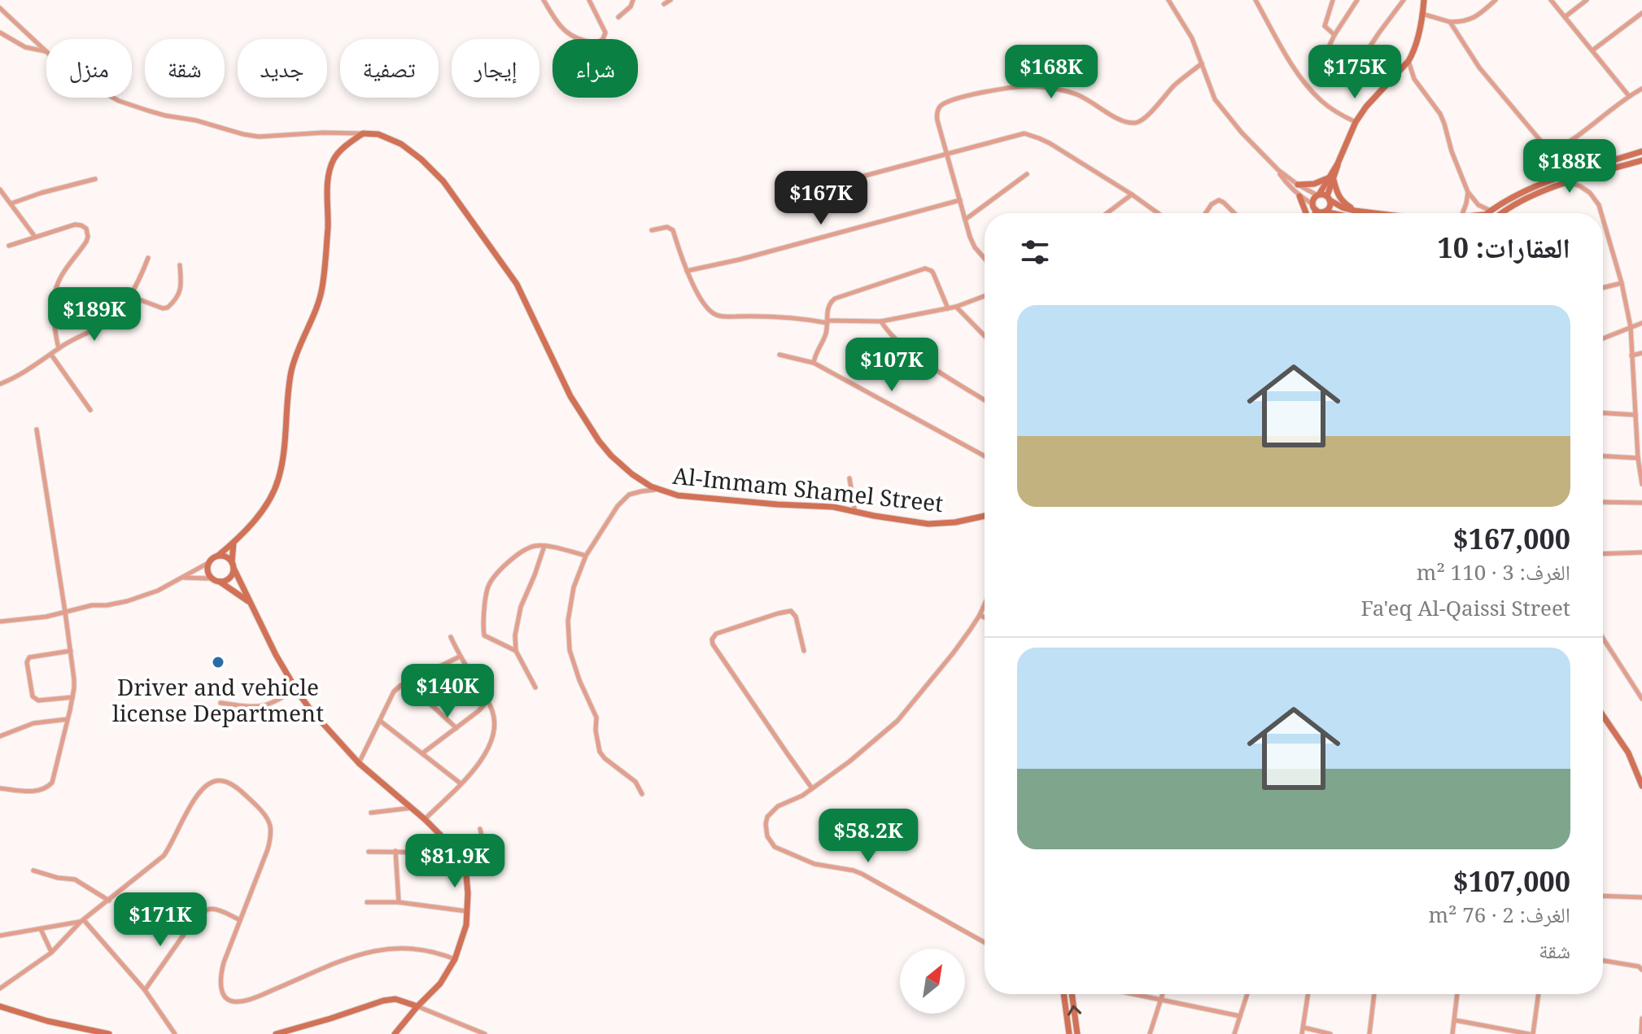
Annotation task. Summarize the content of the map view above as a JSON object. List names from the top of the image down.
{
  "streets": {
    "street": ["Al-Immam Shamel Street"]
  },
  "places": ["Driver and vehicle license Department"],
  "north": "top right",
  "page": {
    "chip": [
      "شراء",
      "إيجار",
      "تصفية",
      "جديد",
      "شقة",
      "منزل"
    ],
    "price": [
      "$168K",
      "$175K",
      "$188K",
      "$167K",
      "$189K",
      "$107K",
      "$140K",
      "$58.2K",
      "$81.9K",
      "$171K"
    ],
    "heading": "العقارات: 10",
    "list": [
      {
        "name": "$167,000",
        "note": "الغرف: 3 · 110 m² · Fa'eq Al-Qaissi Street"
      },
      {
        "name": "$107,000",
        "note": "الغرف: 2 · 76 m² · شقة"
      }
    ]
  }
}
